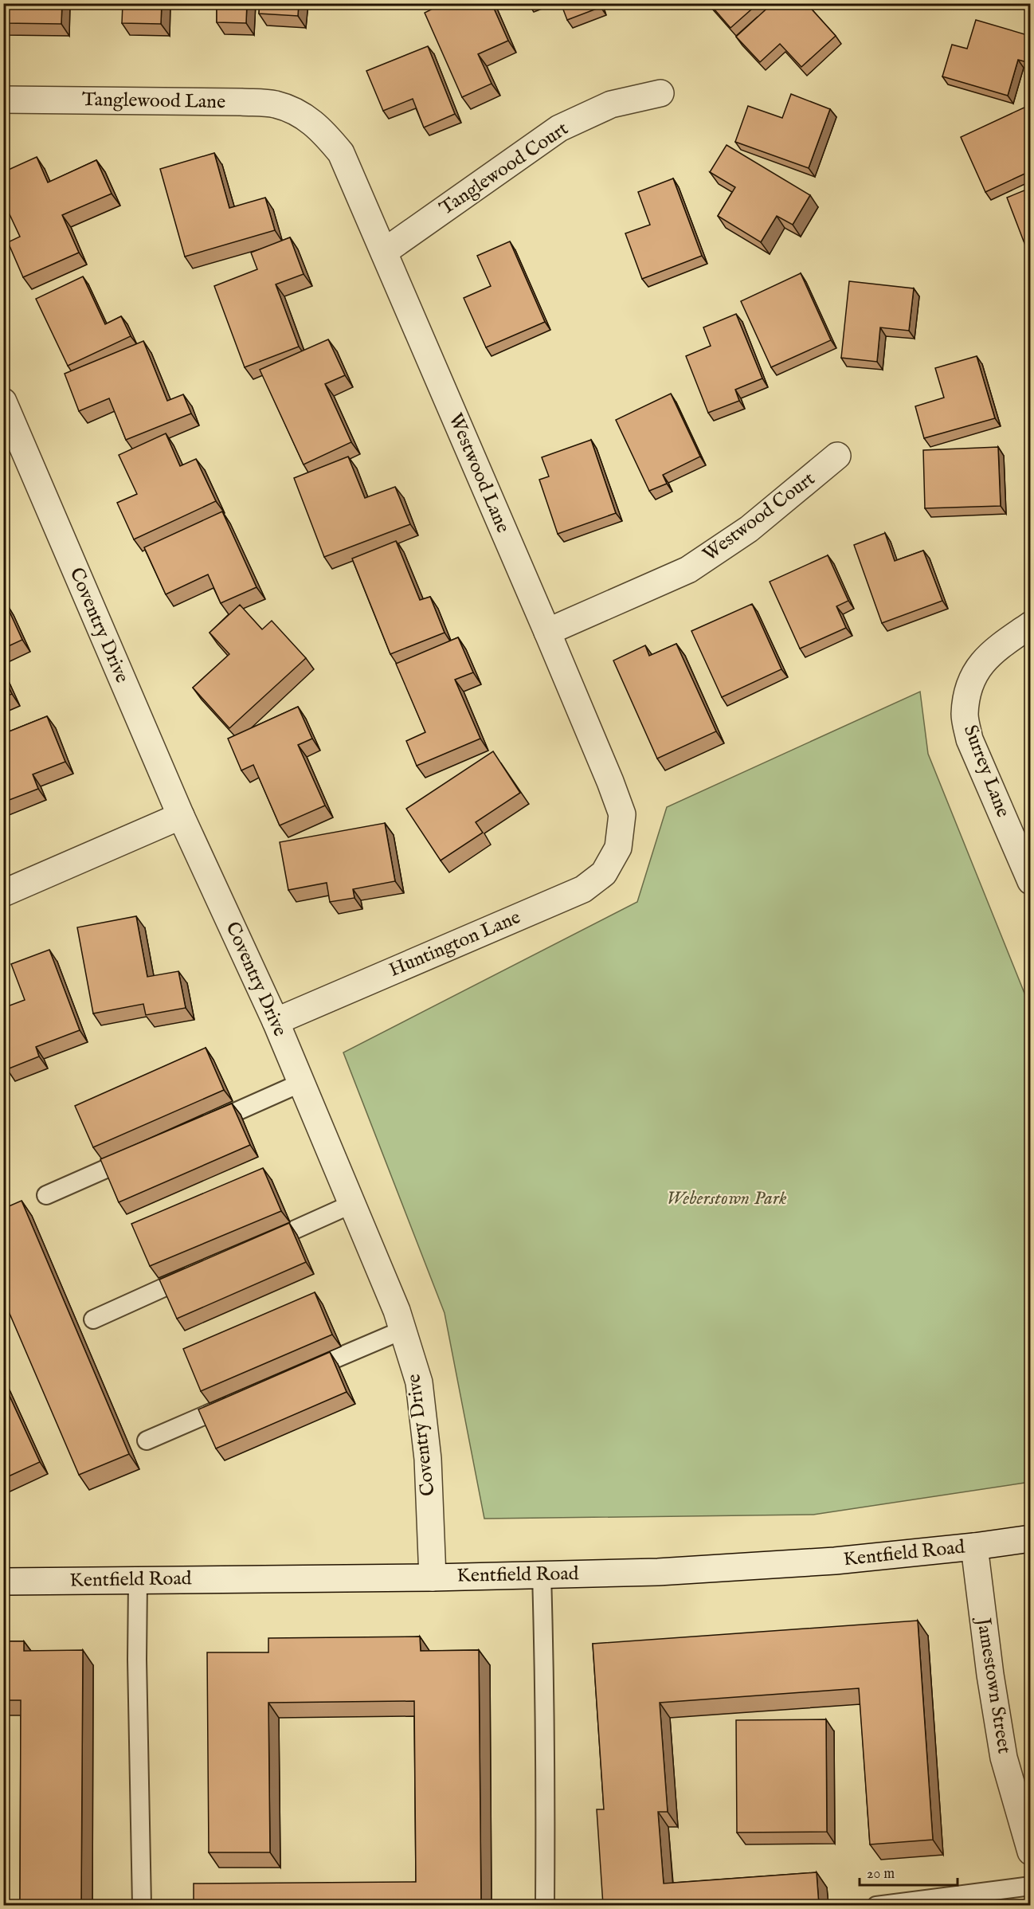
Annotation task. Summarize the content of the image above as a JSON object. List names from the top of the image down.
{
  "streets": {
    "street": [
      "Tanglewood Lane",
      "Tanglewood Court",
      "Westwood Lane",
      "Westwood Court",
      "Coventry Drive",
      "Surrey Lane",
      "Huntington Lane",
      "Kentfield Road",
      "Jamestown Street"
    ]
  },
  "crossings": [
    ["Tanglewood Lane", "Westwood Lane"],
    ["Tanglewood Court", "Westwood Lane"],
    ["Westwood Lane", "Westwood Court"],
    ["Westwood Lane", "Huntington Lane"],
    ["Coventry Drive", "Huntington Lane"],
    ["Coventry Drive", "Kentfield Road"],
    ["Kentfield Road", "Jamestown Street"]
  ],
  "parks": ["Weberstown Park"],
  "scale_bar": "20 m"
}
